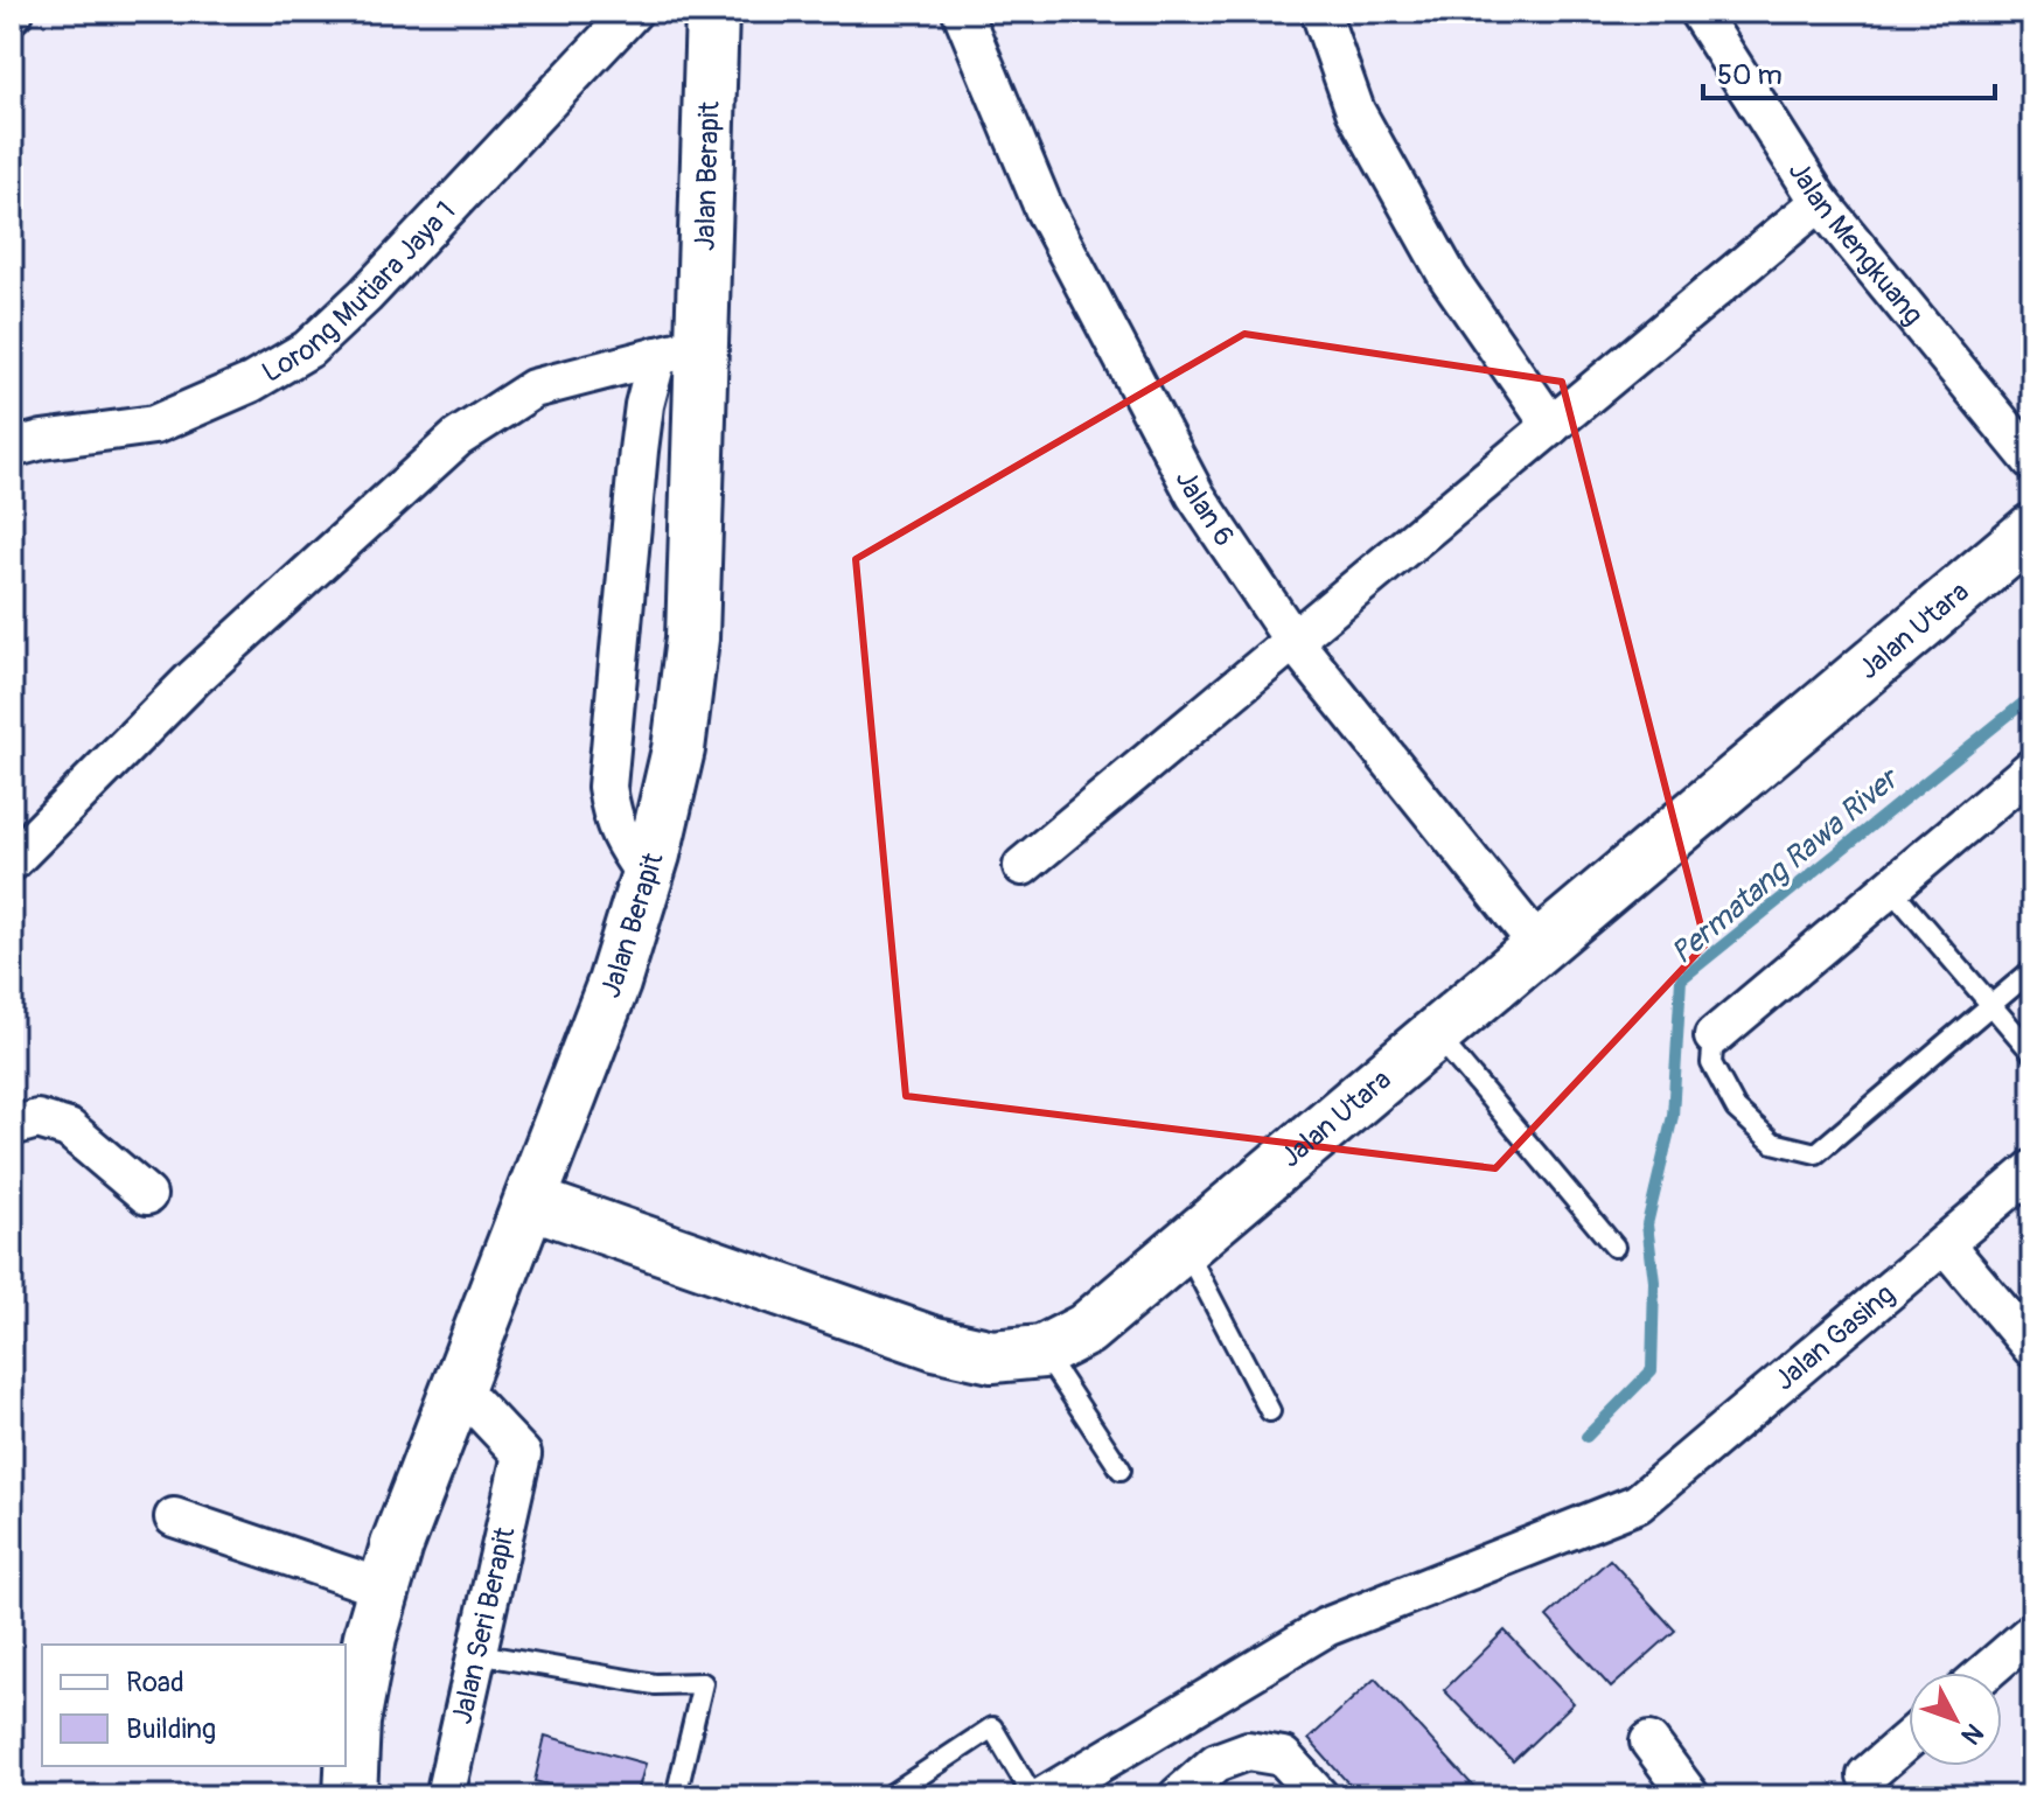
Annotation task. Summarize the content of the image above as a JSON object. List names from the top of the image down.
{
  "streets": {
    "main road": ["Jalan Berapit", "Jalan Utara"],
    "street": [
      "Jalan Mengkuang",
      "Lorong Mutiara Jaya 1",
      "Jalan 6",
      "Jalan Gasing",
      "Jalan Seri Berapit"
    ]
  },
  "crossings": [
    ["Jalan Berapit", "Jalan Utara"],
    ["Jalan Berapit", "Jalan Seri Berapit"],
    ["Jalan 6", "Jalan Utara"]
  ],
  "water": ["Permatang Rawa River"],
  "legend": ["Road", "Building"],
  "scale_bar": "50 m",
  "north": "bottom right"
}
